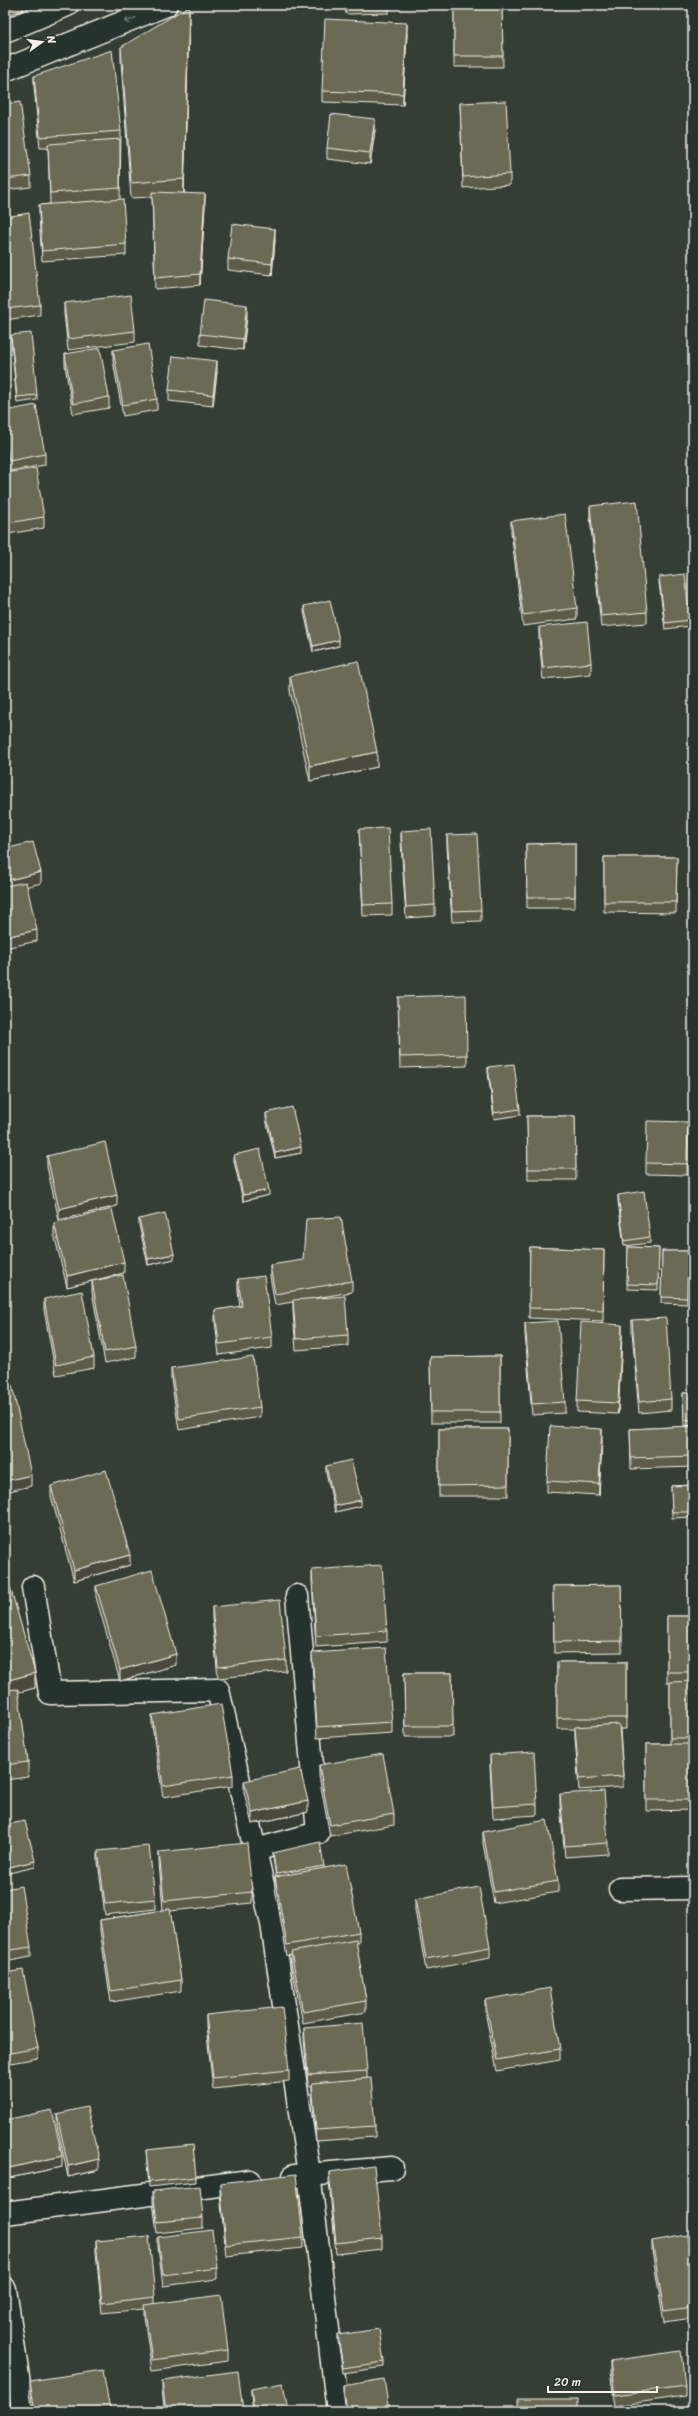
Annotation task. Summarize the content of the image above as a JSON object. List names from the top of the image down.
{
  "scale_bar": "20 m",
  "north": "right"
}
